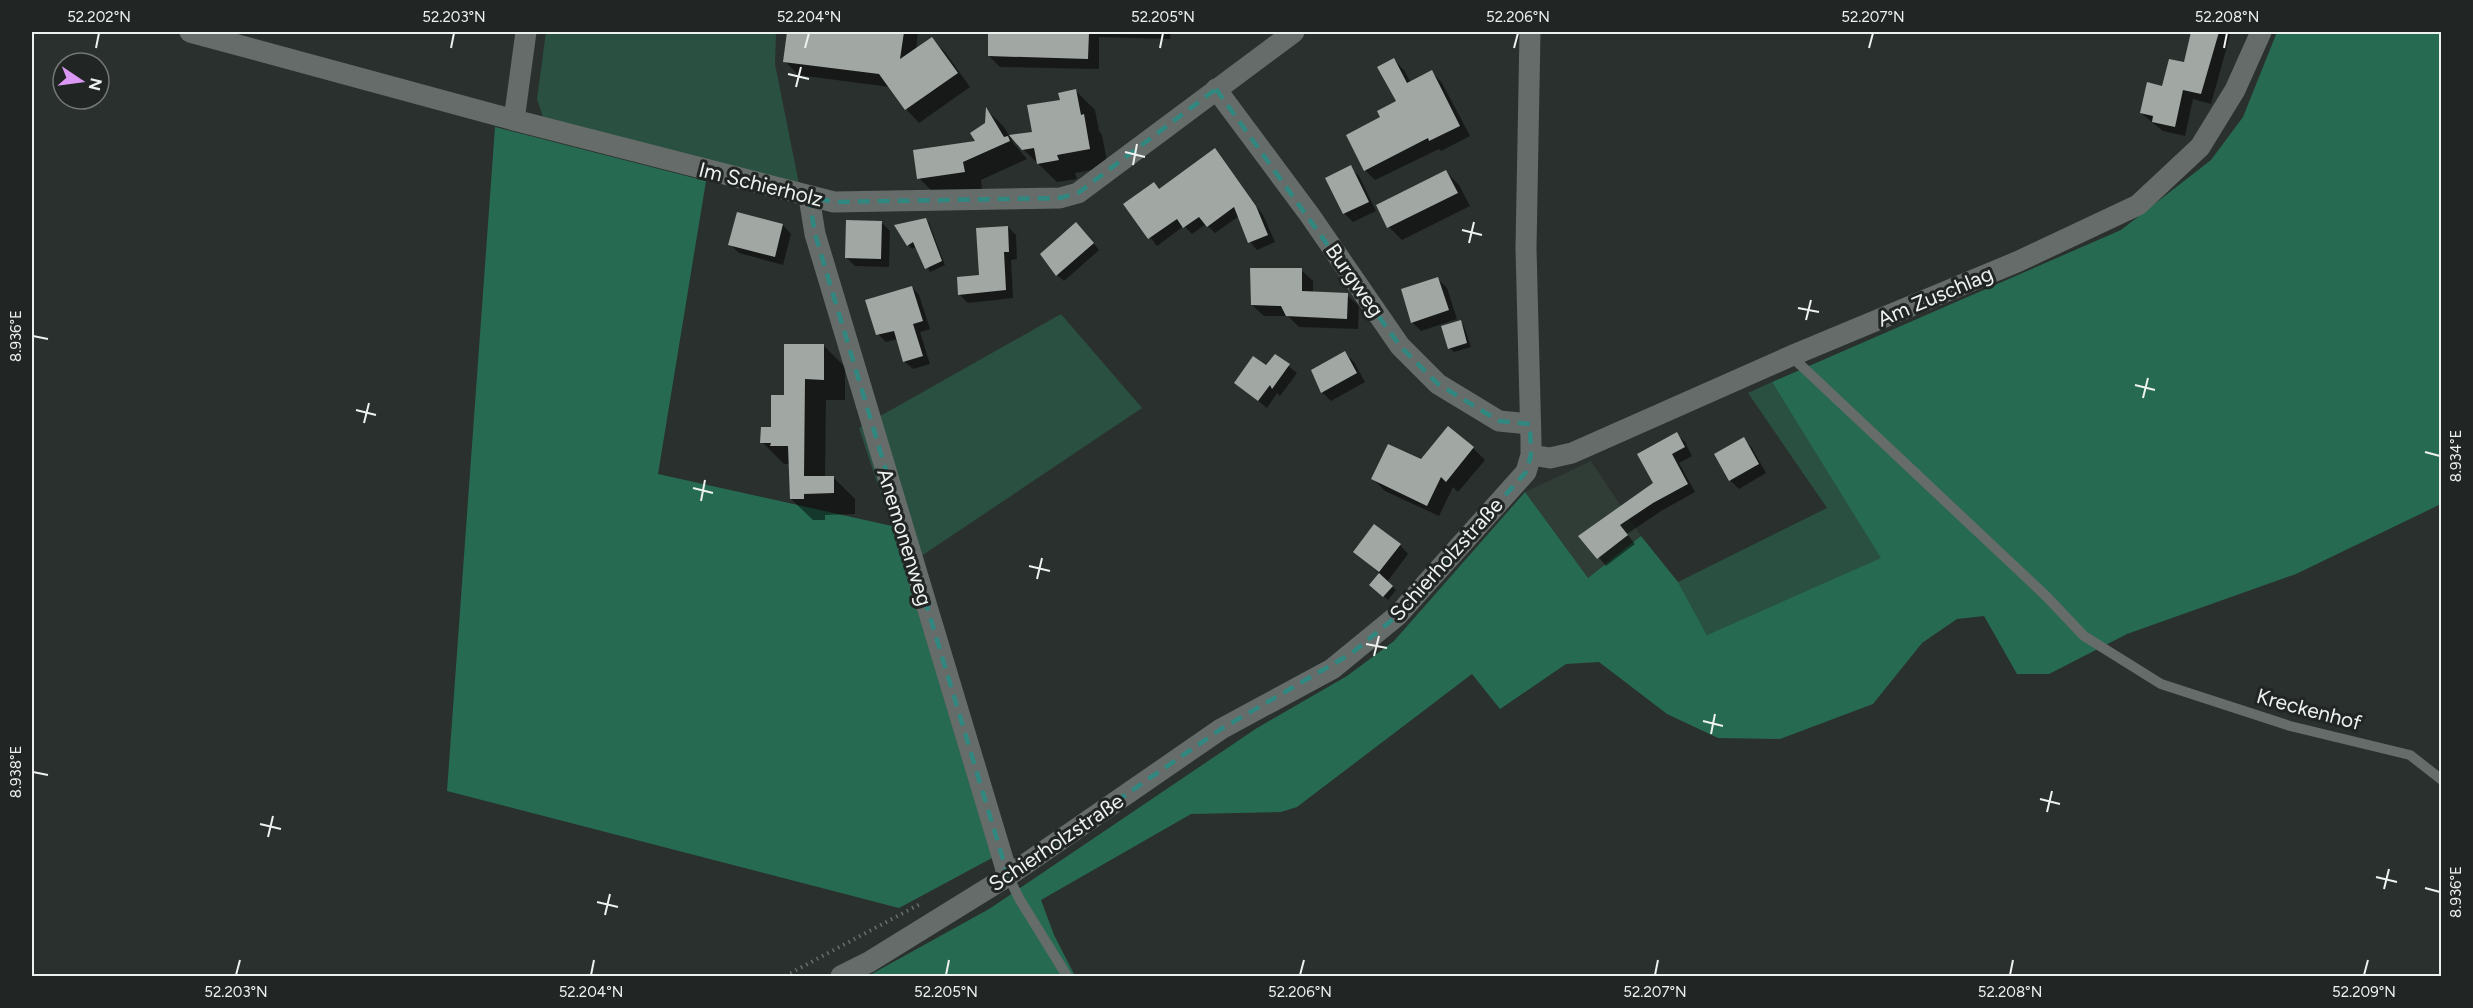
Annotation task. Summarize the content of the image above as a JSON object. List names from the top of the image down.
{
  "streets": {
    "street": [
      "Im Schierholz",
      "Burgweg",
      "Am Zuschlag",
      "Anemonenweg",
      "Schierholzstraße"
    ],
    "lane": ["Kreckenhof"]
  },
  "crossings": [
    ["Im Schierholz", "Burgweg"],
    ["Im Schierholz", "Anemonenweg"],
    ["Burgweg", "Schierholzstraße"],
    ["Am Zuschlag", "Schierholzstraße"],
    ["Am Zuschlag", "Kreckenhof"],
    ["Anemonenweg", "Schierholzstraße"]
  ],
  "north": "right",
  "coordinates": [
    "52.202°N",
    "52.203°N",
    "52.204°N",
    "52.205°N",
    "52.206°N",
    "52.207°N",
    "52.208°N",
    "8.936°E",
    "8.934°E",
    "8.938°E",
    "52.209°N"
  ]
}
